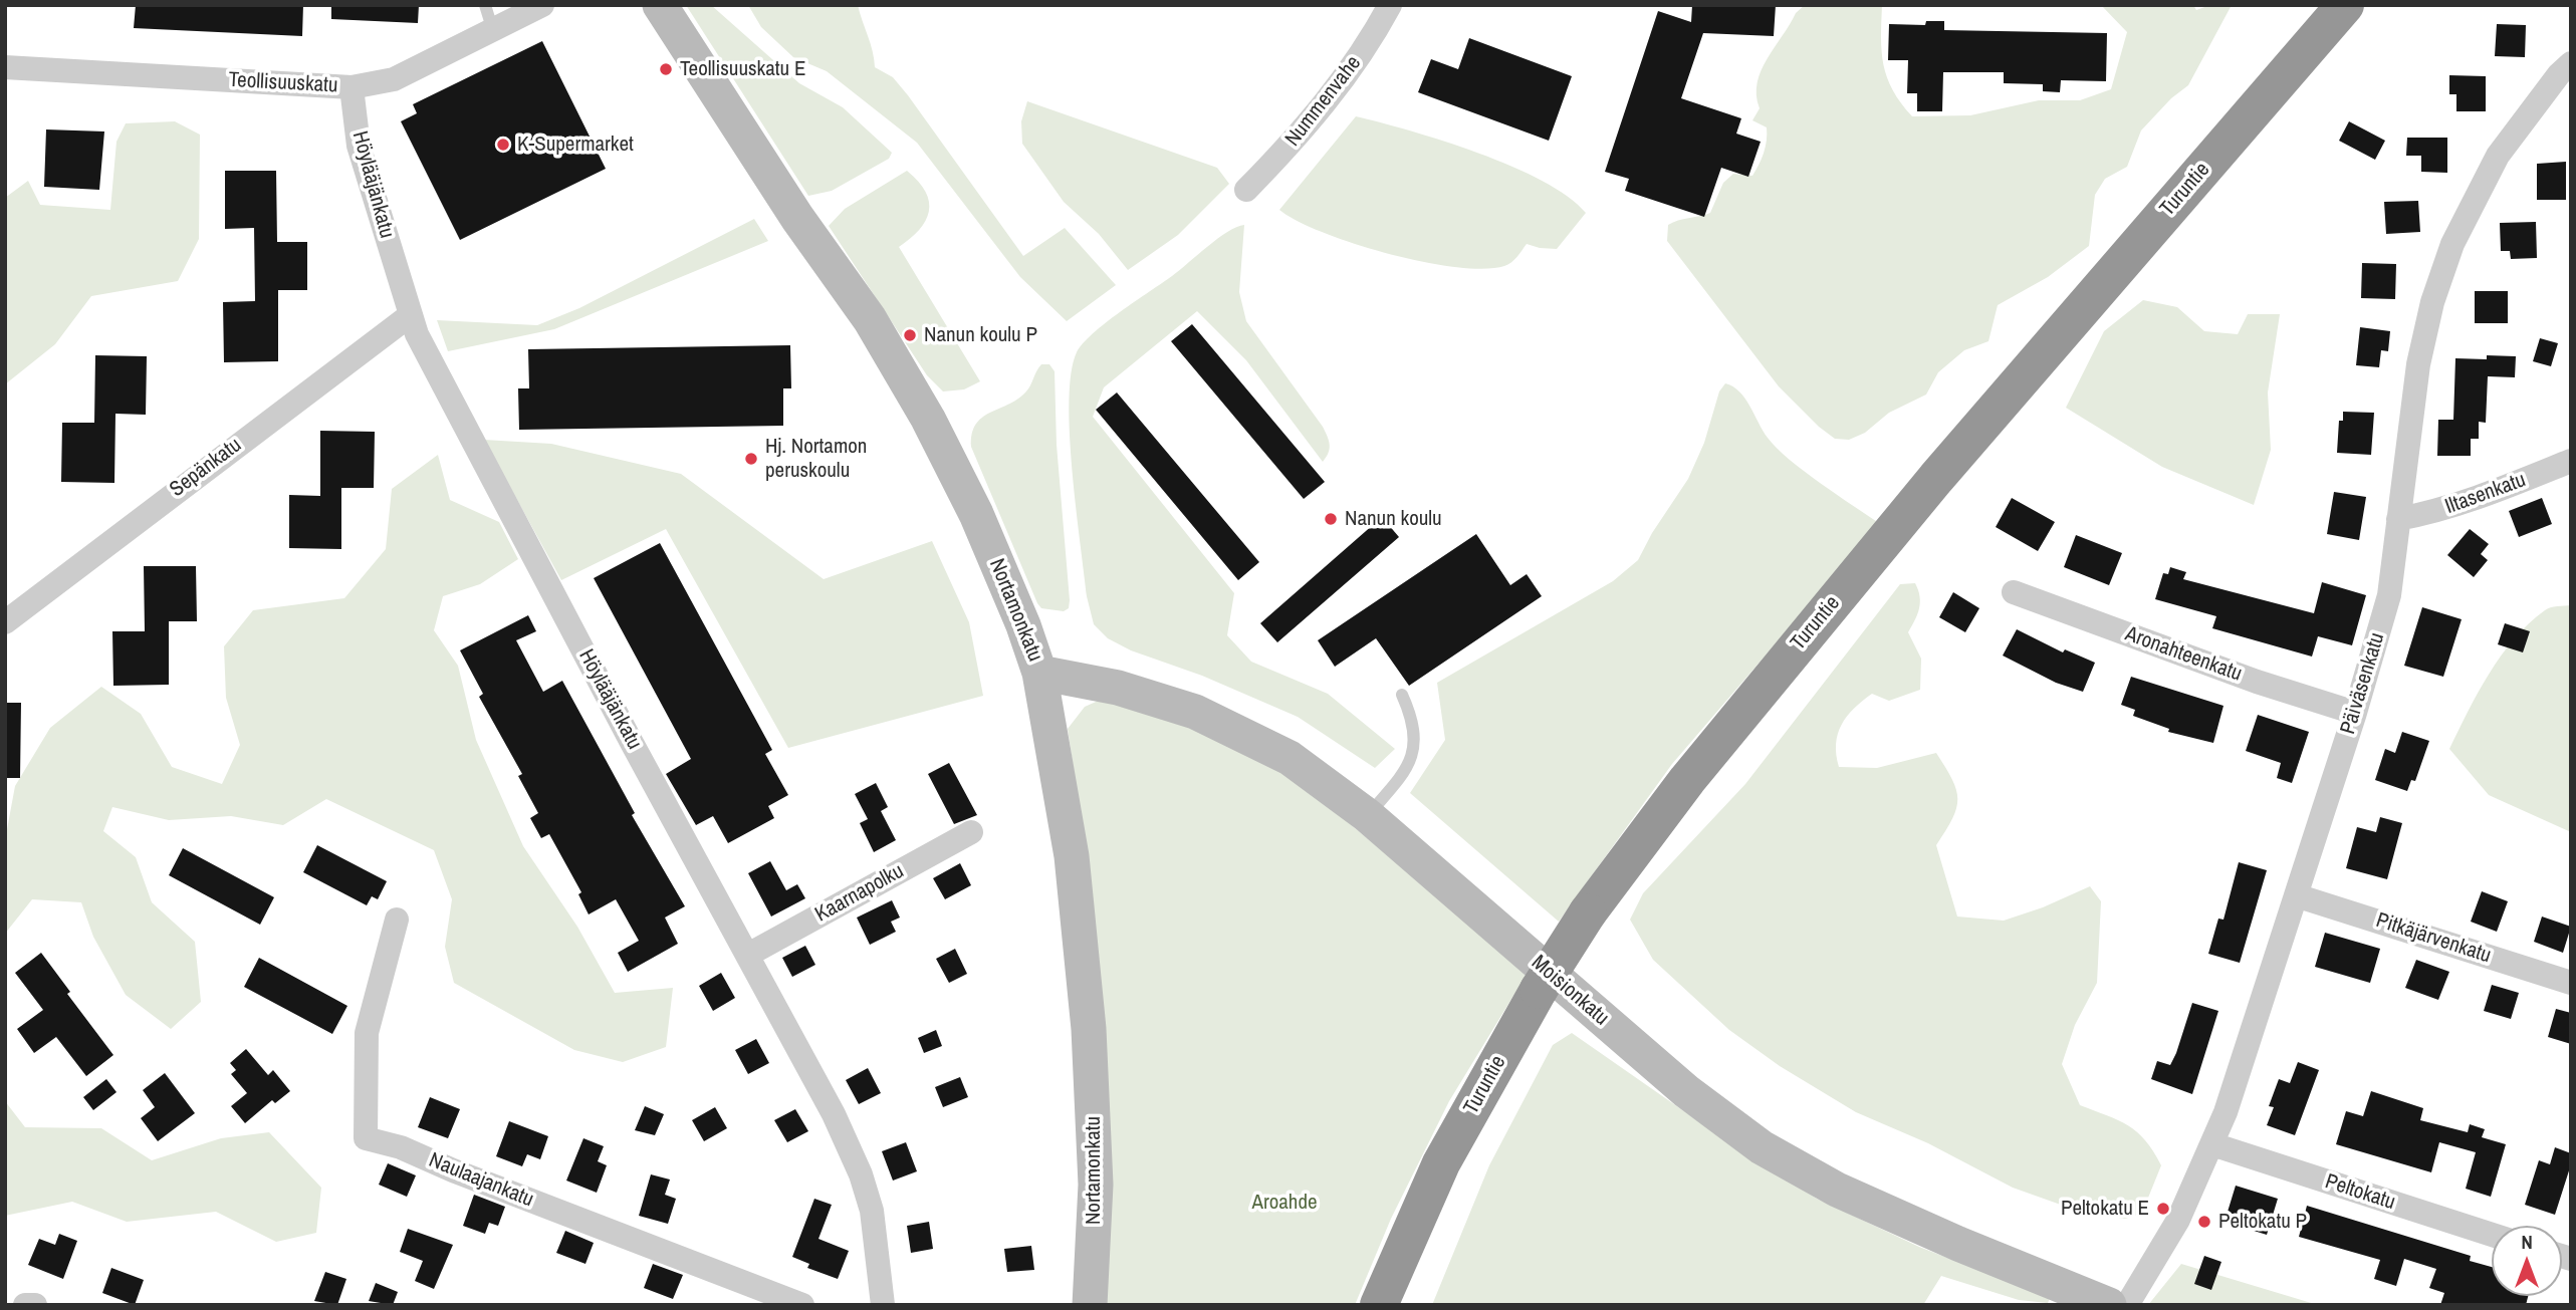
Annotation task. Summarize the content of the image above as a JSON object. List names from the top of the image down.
{
  "streets": {
    "highway": ["Turuntie"],
    "main road": ["Nortamonkatu", "Moisionkatu"],
    "street": [
      "Teollisuuskatu",
      "Nummenvahe",
      "Höylääjänkatu",
      "Sepänkatu",
      "Iltasenkatu",
      "Aronahteenkatu",
      "Päiväsenkatu",
      "Kaarnapolku",
      "Pitkäjärvenkatu",
      "Naulaajankatu",
      "Peltokatu"
    ]
  },
  "crossings": [
    ["Teollisuuskatu", "Höylääjänkatu"],
    ["Höylääjänkatu", "Sepänkatu"],
    ["Höylääjänkatu", "Kaarnapolku"],
    ["Iltasenkatu", "Päiväsenkatu"],
    ["Nortamonkatu", "Moisionkatu"],
    ["Aronahteenkatu", "Päiväsenkatu"],
    ["Päiväsenkatu", "Pitkäjärvenkatu"],
    ["Päiväsenkatu", "Peltokatu"]
  ],
  "parks": ["Aroahde"],
  "places": [
    "Teollisuuskatu E",
    "K-Supermarket",
    "Nanun koulu P",
    "Hj. Nortamon peruskoulu",
    "Nanun koulu",
    "Peltokatu E",
    "Peltokatu P"
  ],
  "north": "top"
}
